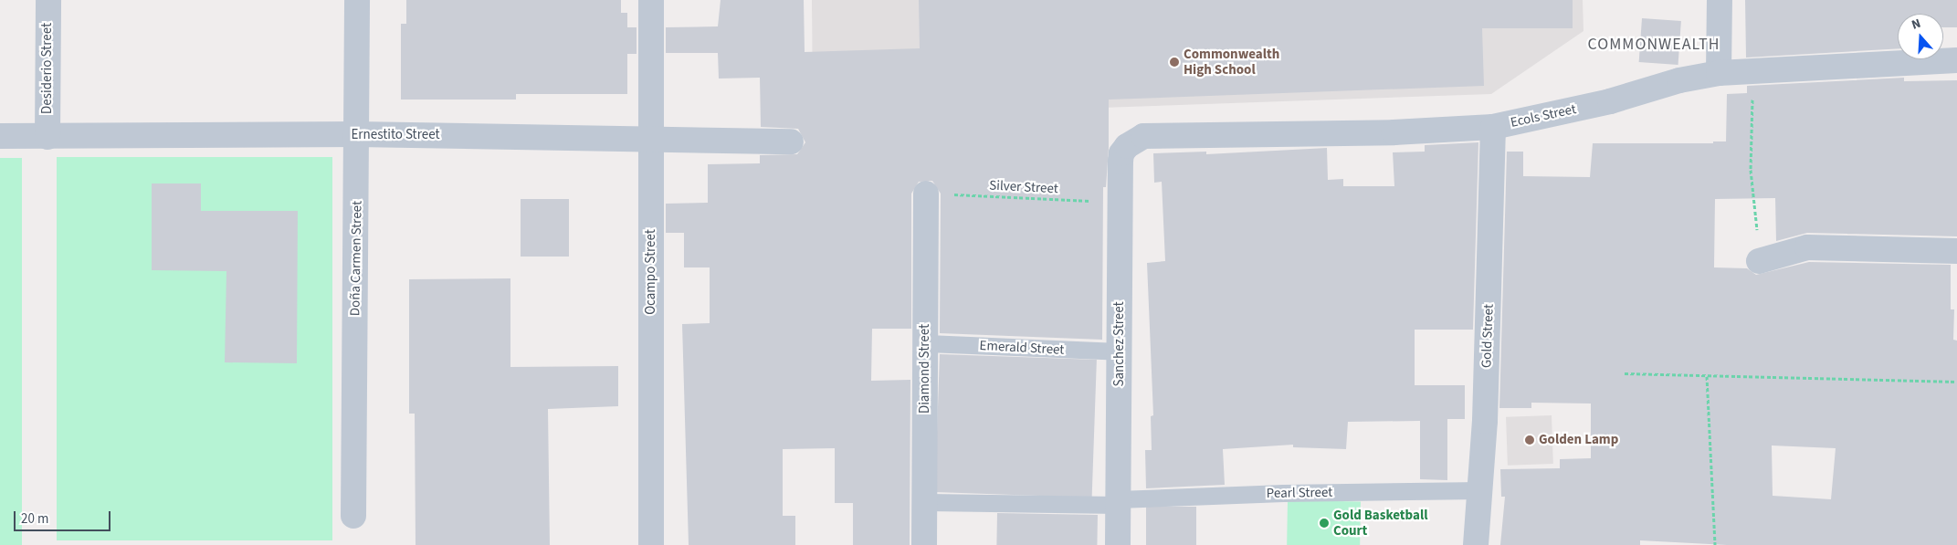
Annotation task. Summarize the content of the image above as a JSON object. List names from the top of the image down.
{
  "streets": {
    "street": [
      "Desiderio Street",
      "Ecols Street",
      "Ernestito Street",
      "Doña Carmen Street",
      "Ocampo Street",
      "Gold Street",
      "Sanchez Street",
      "Diamond Street"
    ],
    "lane": ["Emerald Street", "Pearl Street"],
    "path": ["Silver Street"]
  },
  "crossings": [
    ["Desiderio Street", "Ernestito Street"],
    ["Ecols Street", "Gold Street"],
    ["Ecols Street", "Sanchez Street"],
    ["Ernestito Street", "Doña Carmen Street"],
    ["Ernestito Street", "Ocampo Street"],
    ["Silver Street", "Sanchez Street"],
    ["Silver Street", "Diamond Street"],
    ["Gold Street", "Pearl Street"],
    ["Sanchez Street", "Emerald Street"],
    ["Sanchez Street", "Pearl Street"],
    ["Emerald Street", "Diamond Street"],
    ["Diamond Street", "Pearl Street"]
  ],
  "districts": ["COMMONWEALTH"],
  "places": ["Commonwealth High School", "Golden Lamp", "Gold Basketball Court"],
  "scale_bar": "20 m",
  "north": "top"
}
